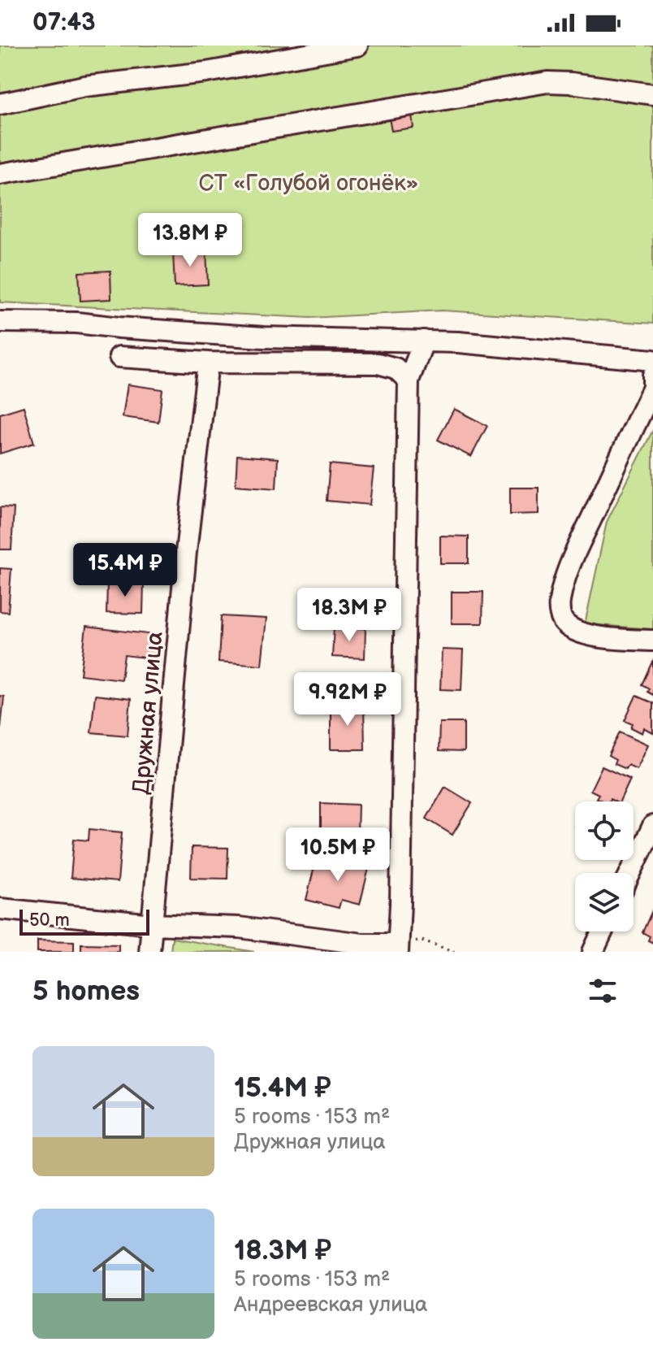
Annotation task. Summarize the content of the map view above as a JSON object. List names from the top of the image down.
{
  "streets": {
    "street": ["Дружная улица"]
  },
  "parks": ["СТ «Голубой огонёк»"],
  "scale_bar": "50 m",
  "page": {
    "status": "07:43",
    "price": [
      "13.8M ₽",
      "15.4M ₽",
      "18.3M ₽",
      "9.92M ₽",
      "10.5M ₽"
    ],
    "scale": "50 m",
    "heading": "5 homes",
    "list": [
      {
        "name": "15.4M ₽",
        "note": "5 rooms · 153 m² · Дружная улица"
      },
      {
        "name": "18.3M ₽",
        "note": "5 rooms · 153 m² · Андреевская улица"
      }
    ]
  }
}
